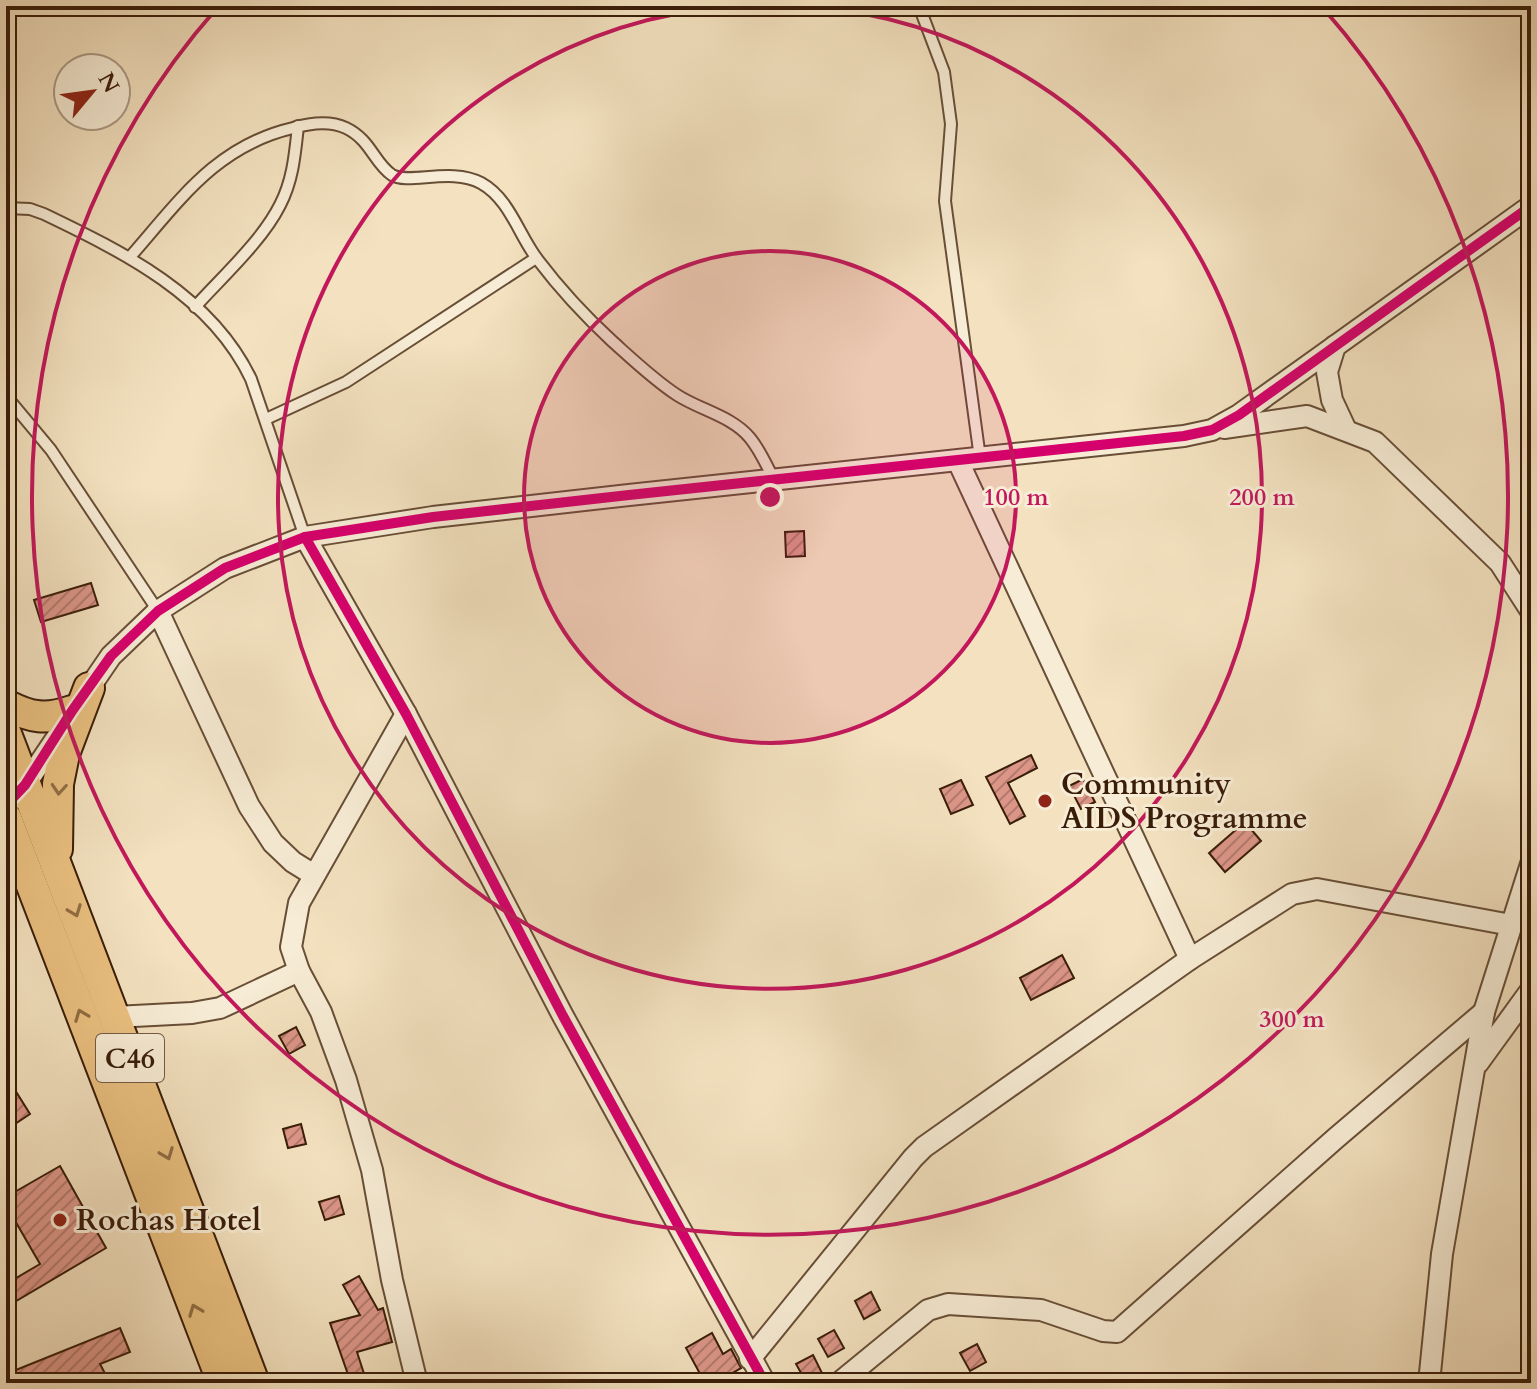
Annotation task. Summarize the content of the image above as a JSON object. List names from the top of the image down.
{
  "streets": {
    "main road": ["C46"]
  },
  "places": ["Community AIDS Programme", "Rochas Hotel"],
  "north": "top right",
  "rings": ["100 m", "200 m", "300 m"]
}
